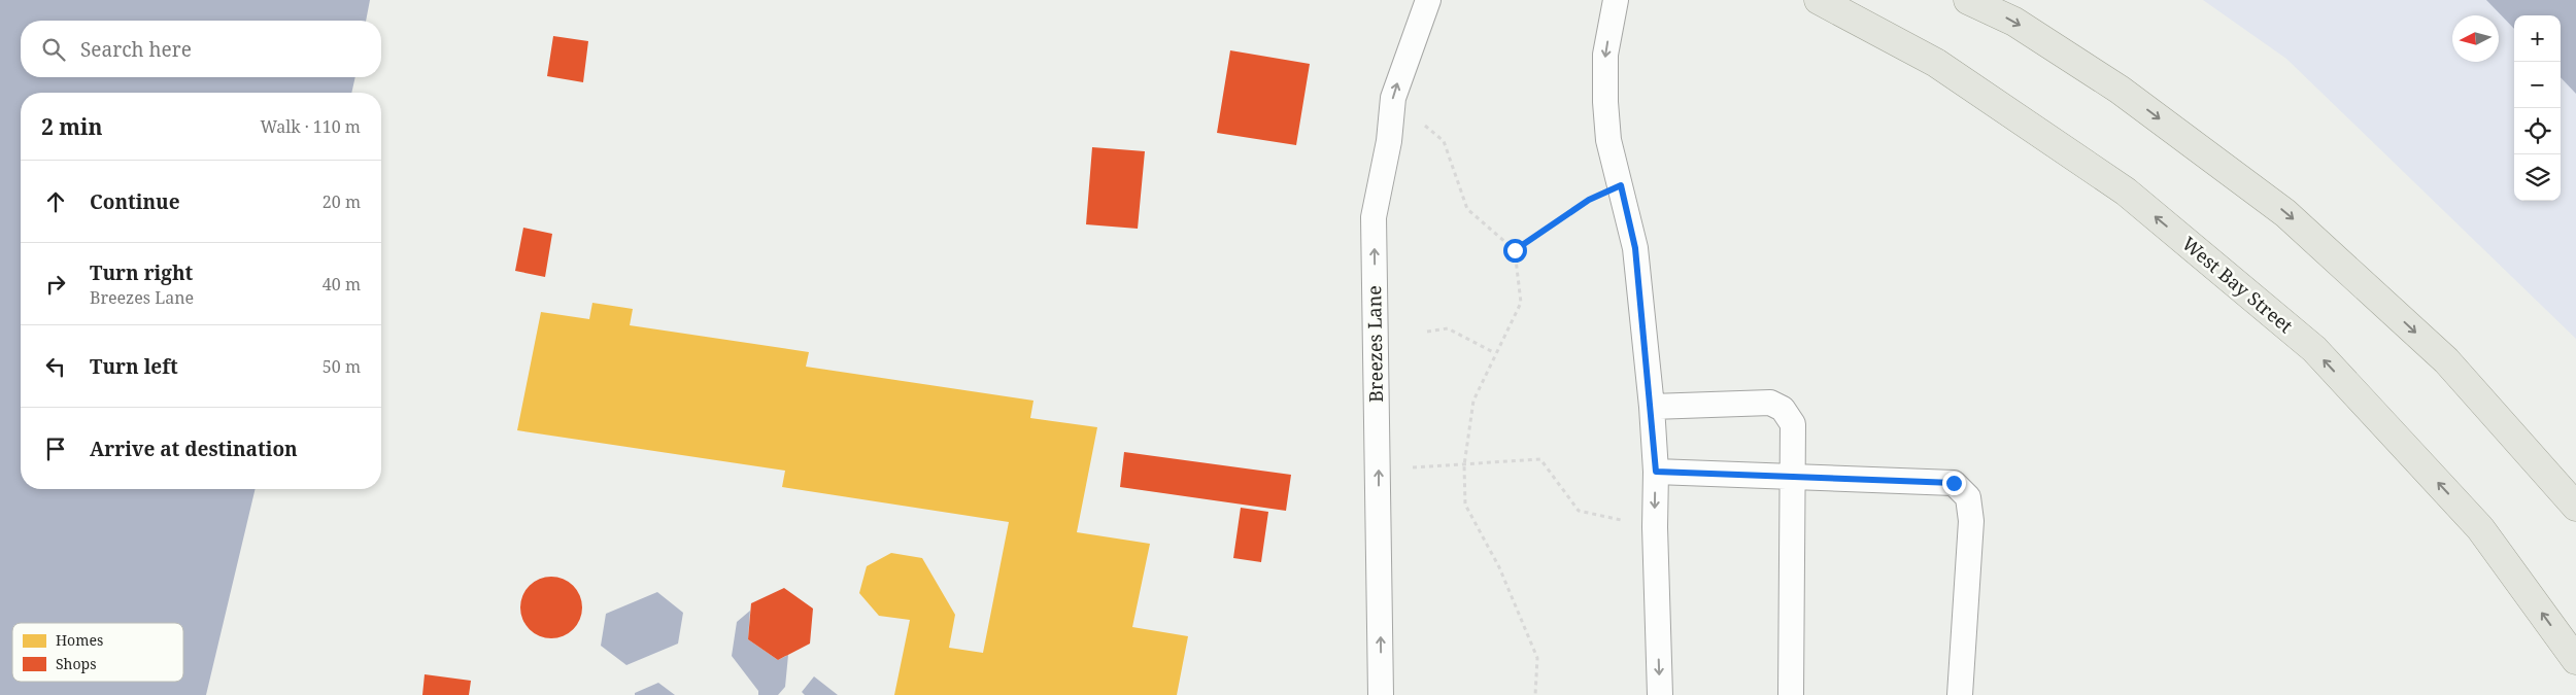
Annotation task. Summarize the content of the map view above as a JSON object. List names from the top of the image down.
{
  "streets": {
    "main road": ["West Bay Street"],
    "lane": ["Breezes Lane"]
  },
  "one_way": ["Breezes Lane"],
  "legend": ["Homes", "Shops"],
  "north": "left",
  "page": {
    "map_buttons": ["+", "−"],
    "search": "Search here",
    "heading": ["2 min", "Walk · 110 m"],
    "list": [
      ["Continue", "20 m"],
      ["Turn right", "Breezes Lane", "40 m"],
      ["Turn left", "50 m"],
      "Arrive at destination"
    ]
  }
}
